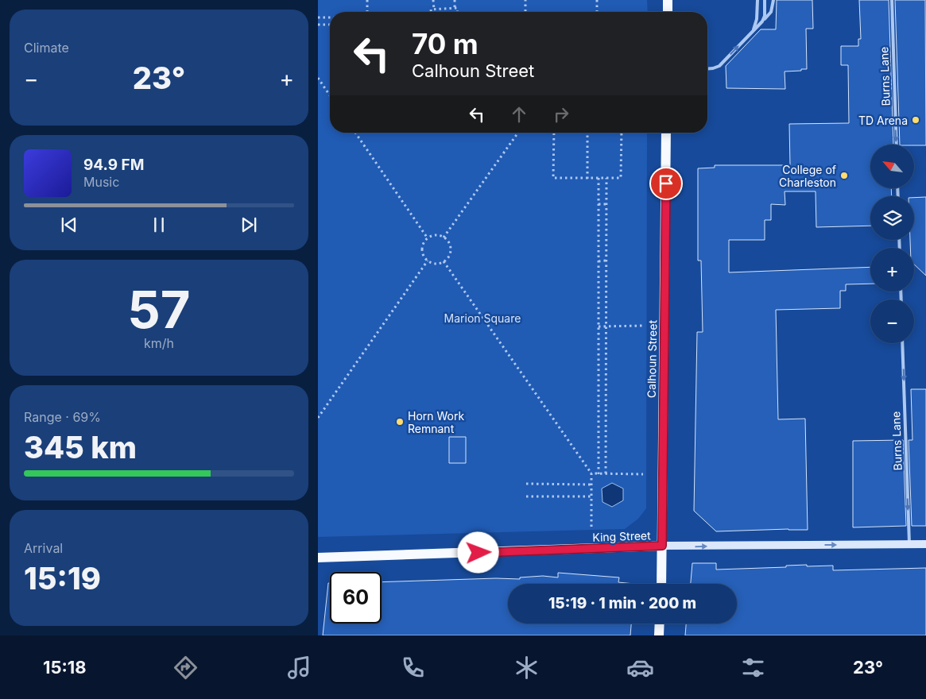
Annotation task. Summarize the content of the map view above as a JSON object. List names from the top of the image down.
{
  "streets": {
    "main road": ["Calhoun Street", "King Street"],
    "lane": ["Burns Lane"]
  },
  "crossings": [
    ["Burns Lane", "King Street"],
    ["Calhoun Street", "King Street"]
  ],
  "one_way": ["Burns Lane", "King Street"],
  "parks": ["Marion Square"],
  "places": ["TD Arena", "College of Charleston", "Horn Work Remnant"],
  "north": "top left",
  "page": {
    "tile": [
      "Climate",
      ["57", "km/h"],
      ["Range · 69%", "345 km"],
      ["Arrival", "15:19"]
    ],
    "turn": ["70 m", "Calhoun Street"],
    "heat": ["−", "23°", "+"],
    "map_buttons": ["+", "−"],
    "song": ["94.9 FM", "Music"],
    "limit": "60",
    "trip": "15:19 · 1 min · 200 m",
    "tabs": ["15:18", "23°"]
  }
}
